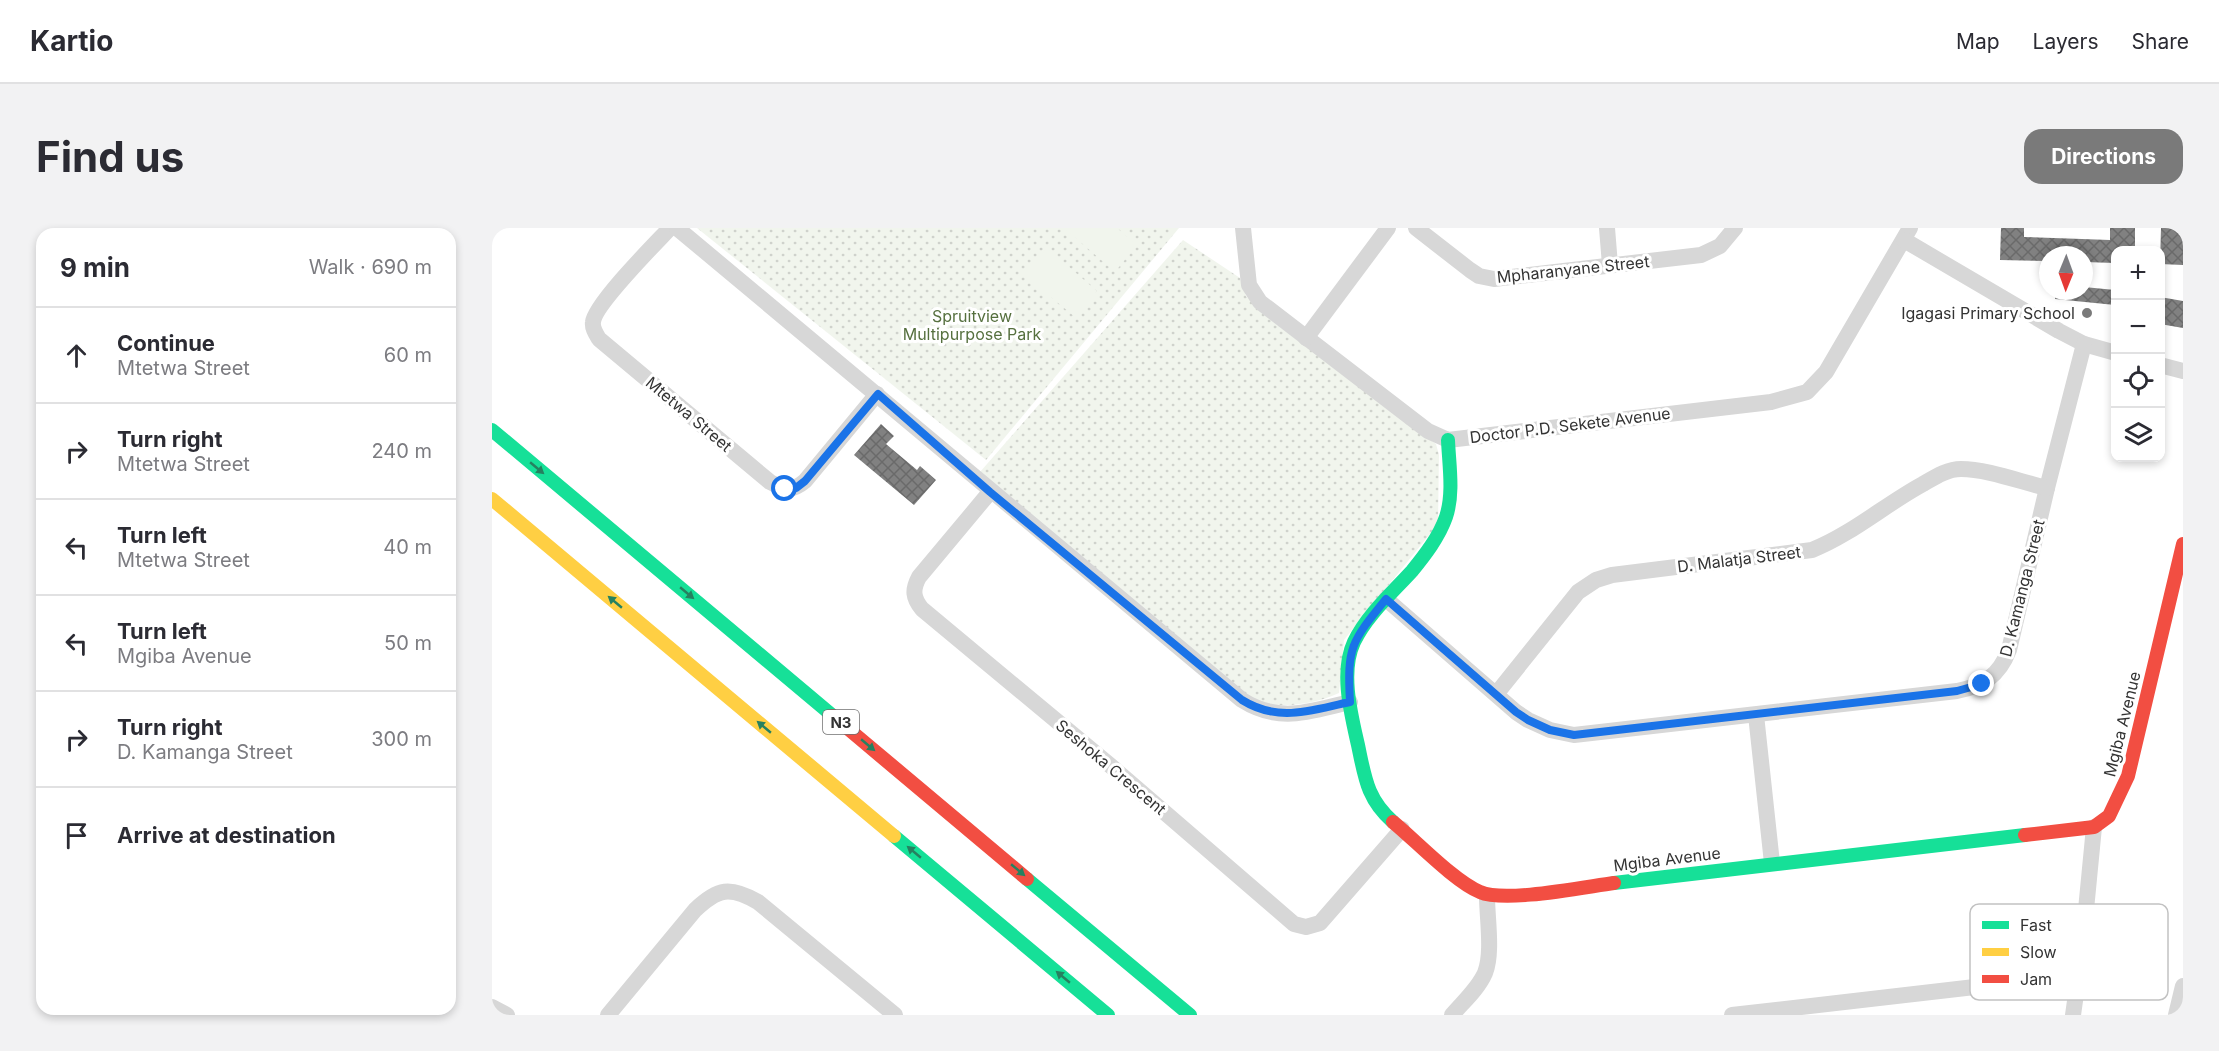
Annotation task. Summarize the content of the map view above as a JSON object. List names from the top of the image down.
{
  "streets": {
    "main road": ["N3", "Mgiba Avenue"],
    "street": [
      "Mpharanyane Street",
      "Mtetwa Street",
      "Doctor P.D. Sekete Avenue",
      "D. Malatja Street",
      "D. Kamanga Street",
      "Seshoka Crescent"
    ]
  },
  "crossings": [
    ["D. Malatja Street", "D. Kamanga Street"]
  ],
  "parks": ["Spruitview Multipurpose Park"],
  "places": ["Igagasi Primary School"],
  "legend": ["Fast", "Slow", "Jam"],
  "north": "bottom",
  "page": {
    "header": "Kartio",
    "nav": ["Map", "Layers", "Share"],
    "buttons": "Directions",
    "title": "Find us",
    "heading": ["9 min", "Walk · 690 m"],
    "map_buttons": ["+", "−"],
    "list": [
      ["Continue", "Mtetwa Street", "60 m"],
      ["Turn right", "Mtetwa Street", "240 m"],
      ["Turn left", "Mtetwa Street", "40 m"],
      ["Turn left", "Mgiba Avenue", "50 m"],
      ["Turn right", "D. Kamanga Street", "300 m"],
      "Arrive at destination"
    ]
  }
}
